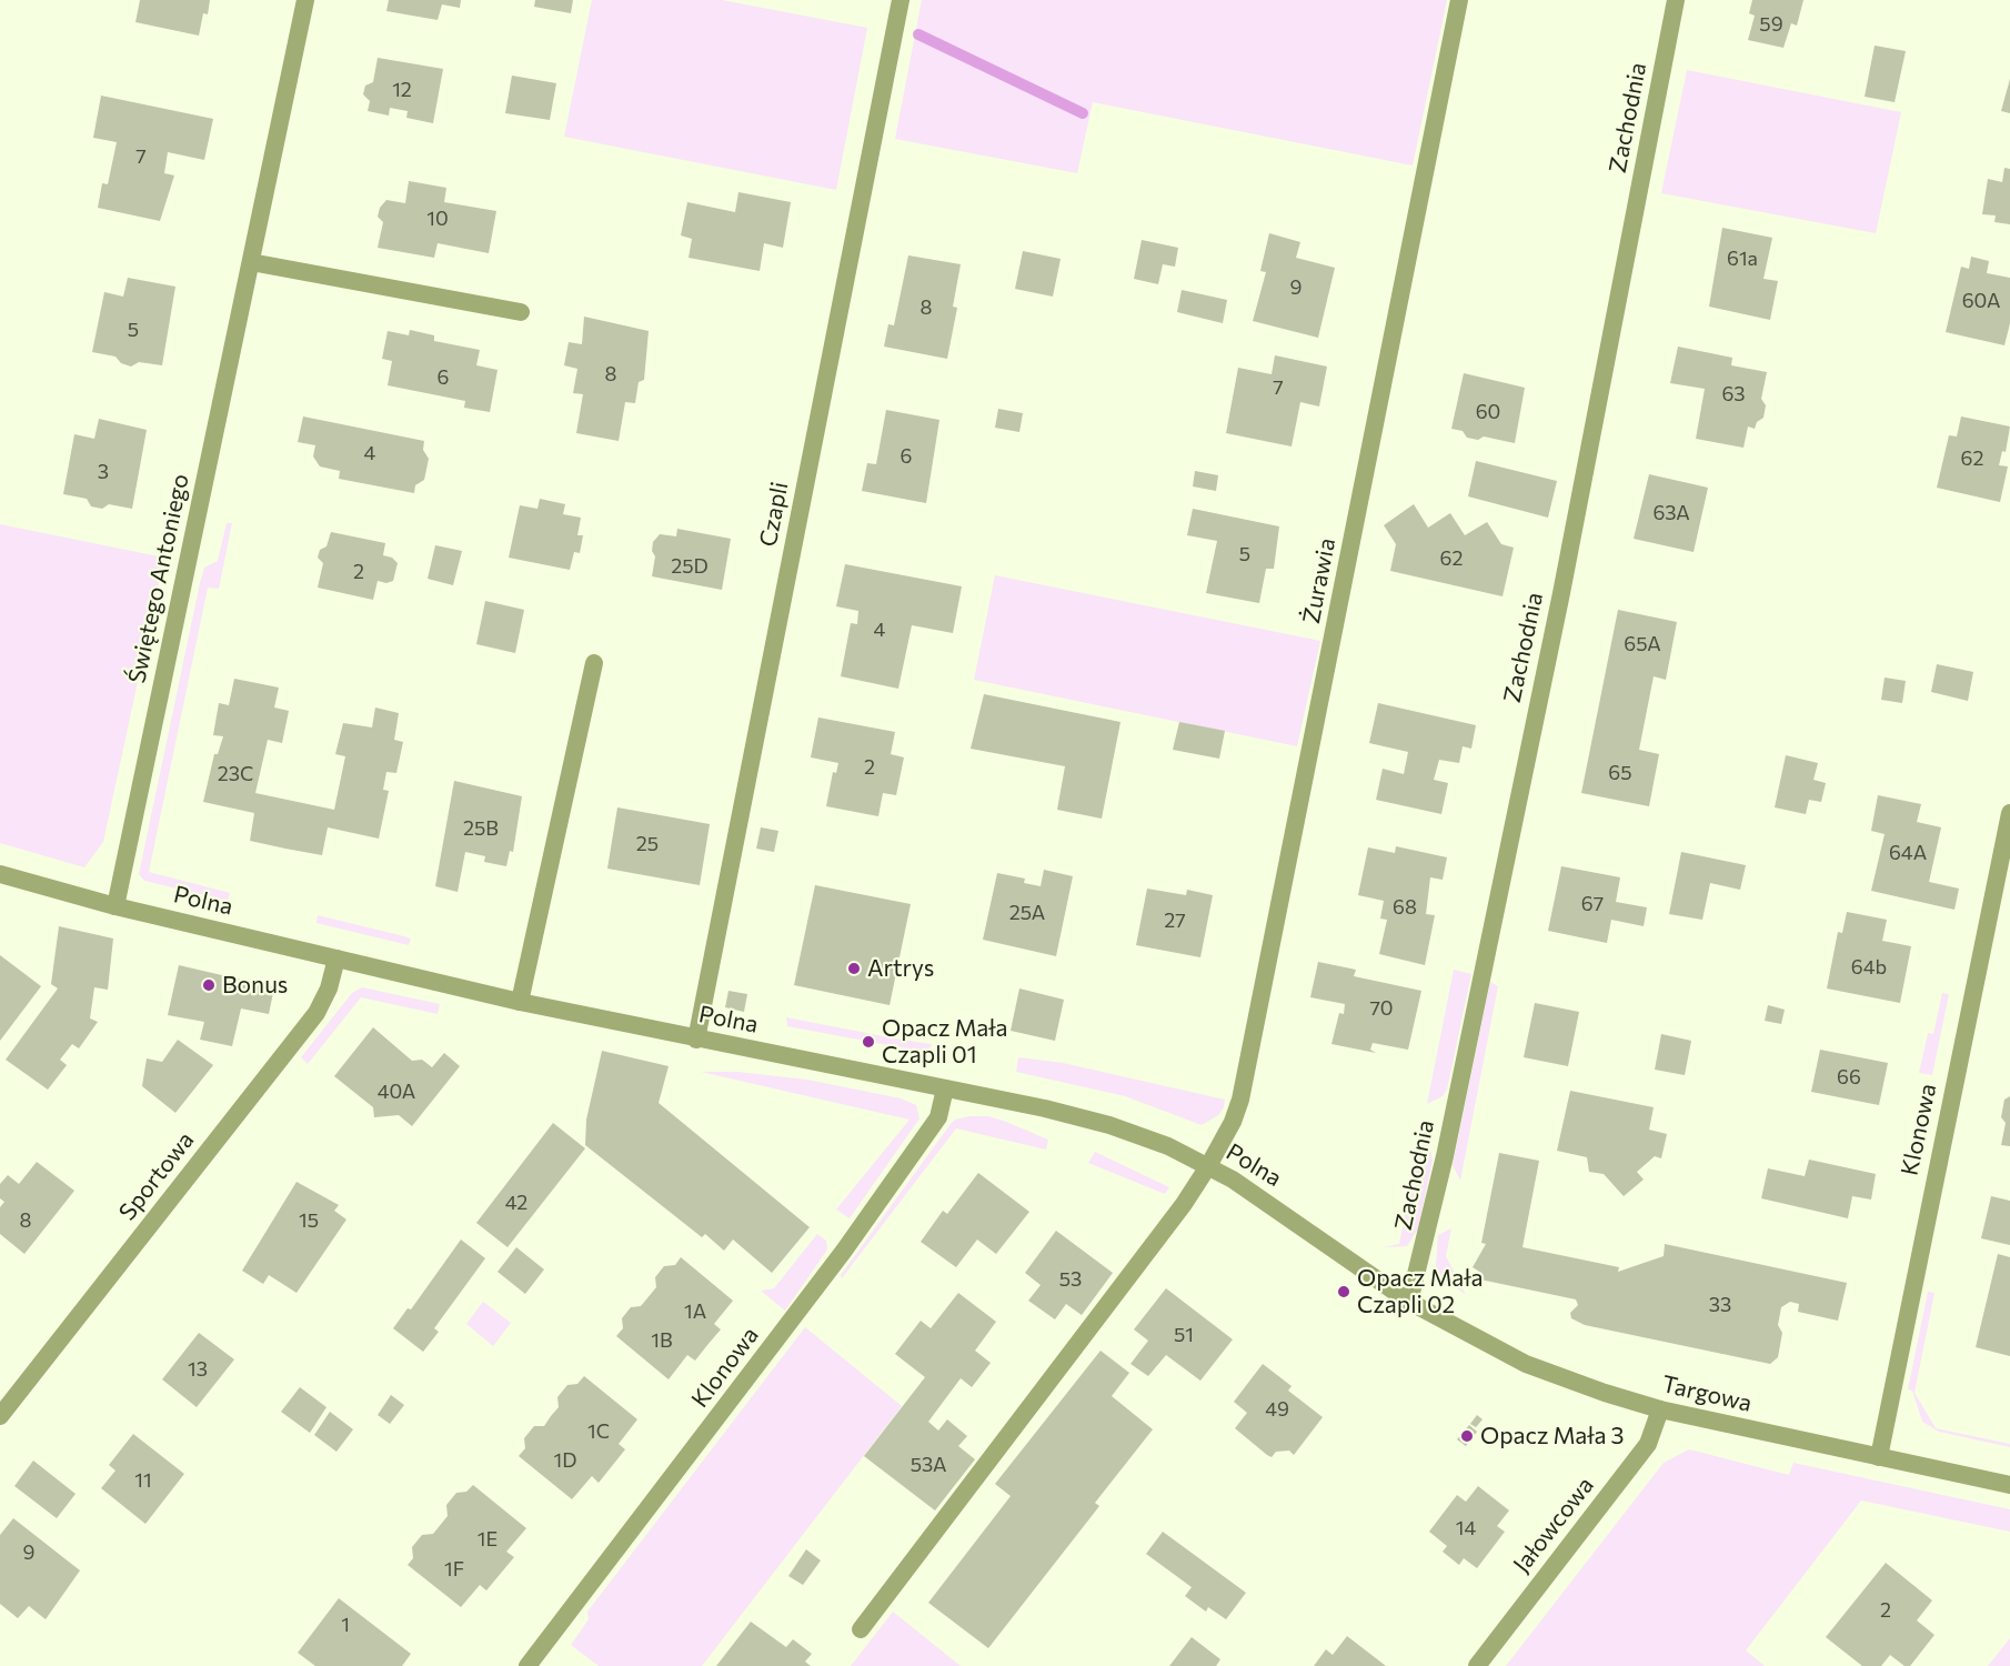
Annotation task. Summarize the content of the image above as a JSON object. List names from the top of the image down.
{
  "streets": {
    "street": [
      "Zachodnia",
      "Czapli",
      "Świętego Antoniego",
      "Żurawia",
      "Polna",
      "Klonowa",
      "Sportowa",
      "Targowa",
      "Jałowcowa"
    ]
  },
  "crossings": [
    ["Zachodnia", "Polna"],
    ["Zachodnia", "Targowa"],
    ["Czapli", "Polna"],
    ["Świętego Antoniego", "Polna"],
    ["Żurawia", "Polna"],
    ["Polna", "Klonowa"],
    ["Polna", "Sportowa"],
    ["Polna", "Targowa"],
    ["Klonowa", "Targowa"],
    ["Targowa", "Jałowcowa"]
  ],
  "places": [
    "Artrys",
    "Bonus",
    "Opacz Mała Czapli 01",
    "Opacz Mała Czapli 02",
    "Opacz Mała 3"
  ],
  "house_numbers": [
    "59",
    "12",
    "7",
    "10",
    "61a",
    "9",
    "60A",
    "8",
    "5",
    "8",
    "6",
    "7",
    "63",
    "60",
    "4",
    "6",
    "62",
    "3",
    "63A",
    "5",
    "62",
    "25D",
    "2",
    "4",
    "65A",
    "2",
    "65",
    "23C",
    "25B",
    "25",
    "64A",
    "67",
    "68",
    "25A",
    "27",
    "64b",
    "70",
    "66",
    "40A",
    "42",
    "8",
    "15",
    "53",
    "33",
    "1A",
    "51",
    "1B",
    "13",
    "49",
    "1C",
    "1D",
    "53A",
    "11",
    "14",
    "1E",
    "9",
    "1F",
    "2",
    "1"
  ]
}
